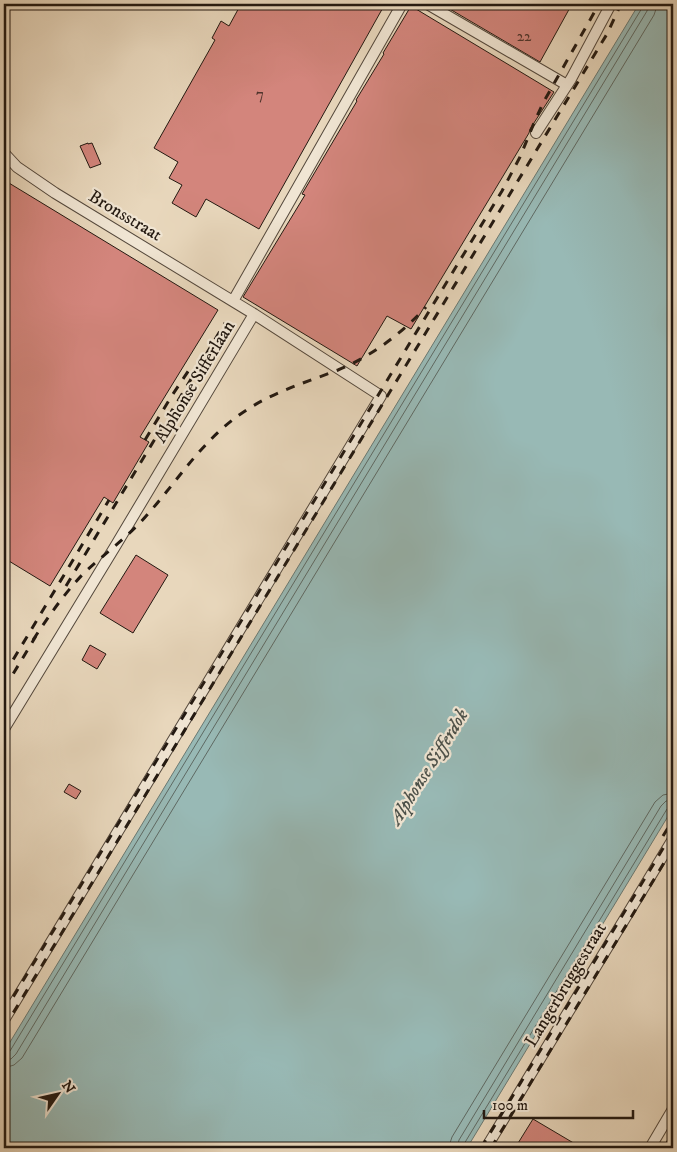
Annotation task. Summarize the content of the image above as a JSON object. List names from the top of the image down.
{
  "streets": {
    "street": ["Bronsstraat", "Alphonse Sifferlaan", "Langerbruggestraat"]
  },
  "crossings": [
    ["Bronsstraat", "Alphonse Sifferlaan"]
  ],
  "water": ["Alphonse Sifferdok"],
  "house_numbers": ["22", "7"],
  "scale_bar": "100 m",
  "north": "top right"
}
